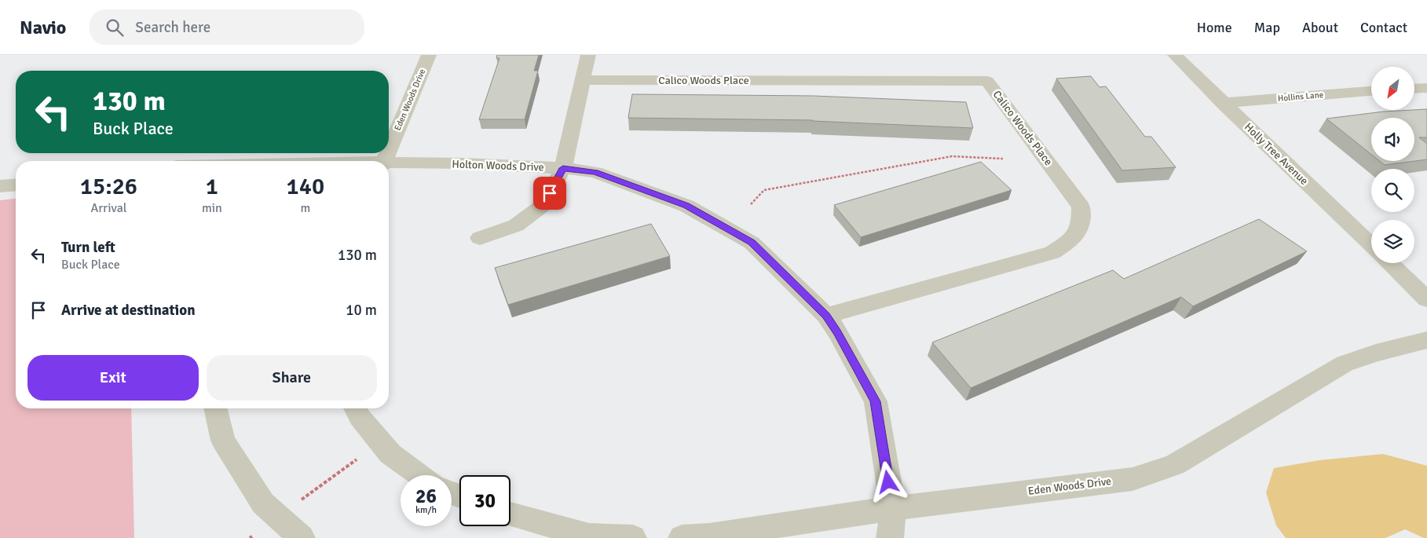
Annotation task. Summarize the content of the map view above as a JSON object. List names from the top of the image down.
{
  "streets": {
    "street": [
      "Calico Woods Place",
      "Hollins Lane",
      "Eden Woods Drive",
      "Holly Tree Avenue",
      "Holton Woods Drive"
    ]
  },
  "crossings": [
    ["Calico Woods Place", "Holton Woods Drive"],
    ["Hollins Lane", "Holly Tree Avenue"],
    ["Eden Woods Drive", "Holton Woods Drive"]
  ],
  "north": "bottom left",
  "page": {
    "header": "Navio",
    "search": "Search here",
    "nav": [
      "Home",
      "Map",
      "About",
      "Contact"
    ],
    "turn": ["130 m", "Buck Place"],
    "eta": [
      "15:26",
      "Arrival",
      "1",
      "min",
      "140",
      "m"
    ],
    "list": [
      {
        "name": "Turn left",
        "note": "Buck Place",
        "value": "130 m"
      },
      {
        "name": "Arrive at destination",
        "value": "10 m"
      }
    ],
    "buttons": ["Exit", "Share"],
    "speed": "26 km/h",
    "limit": "30"
  }
}
